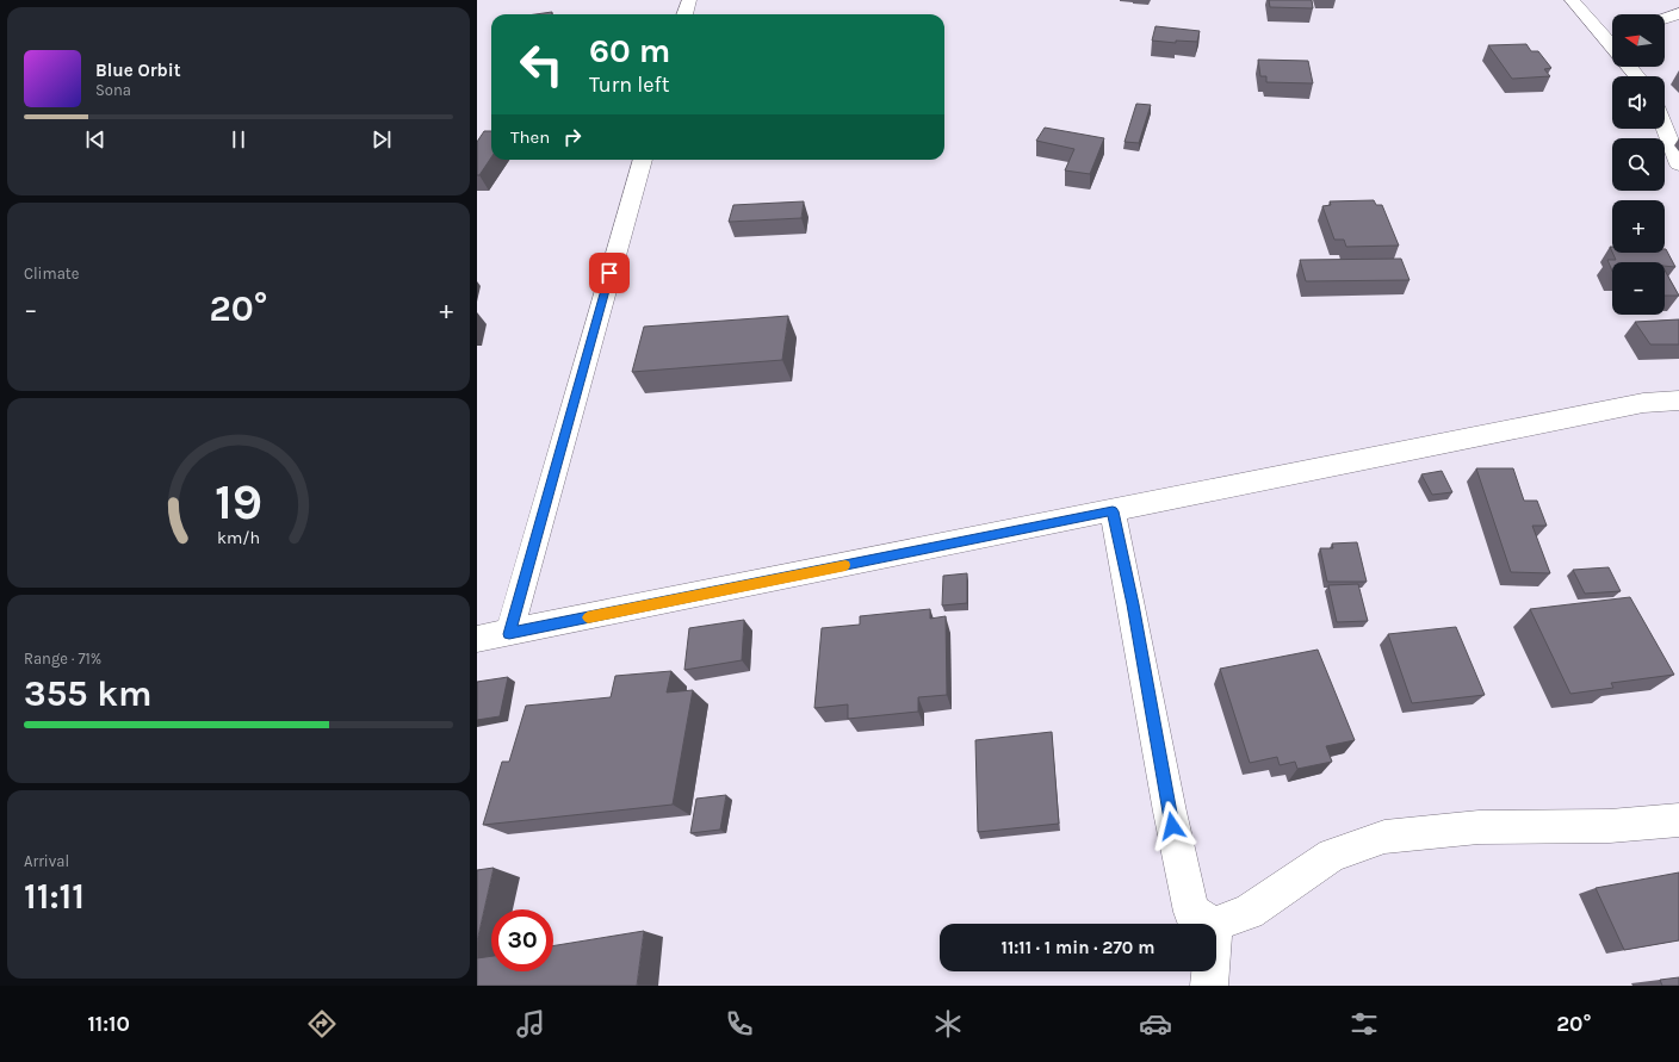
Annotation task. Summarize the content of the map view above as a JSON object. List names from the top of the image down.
{
  "north": "left",
  "page": {
    "map_buttons": ["+", "−"],
    "turn": ["60 m", "Turn left"],
    "song": ["Blue Orbit", "Sona"],
    "then": "Then",
    "tile": [
      "Climate",
      ["Range · 71%", "355 km"],
      ["Arrival", "11:11"]
    ],
    "heat": ["−", "20°", "+"],
    "limit": "30",
    "trip": "11:11 · 1 min · 270 m",
    "tabs": ["11:10", "20°"],
    "gauge": ["19", "km/h"]
  }
}
